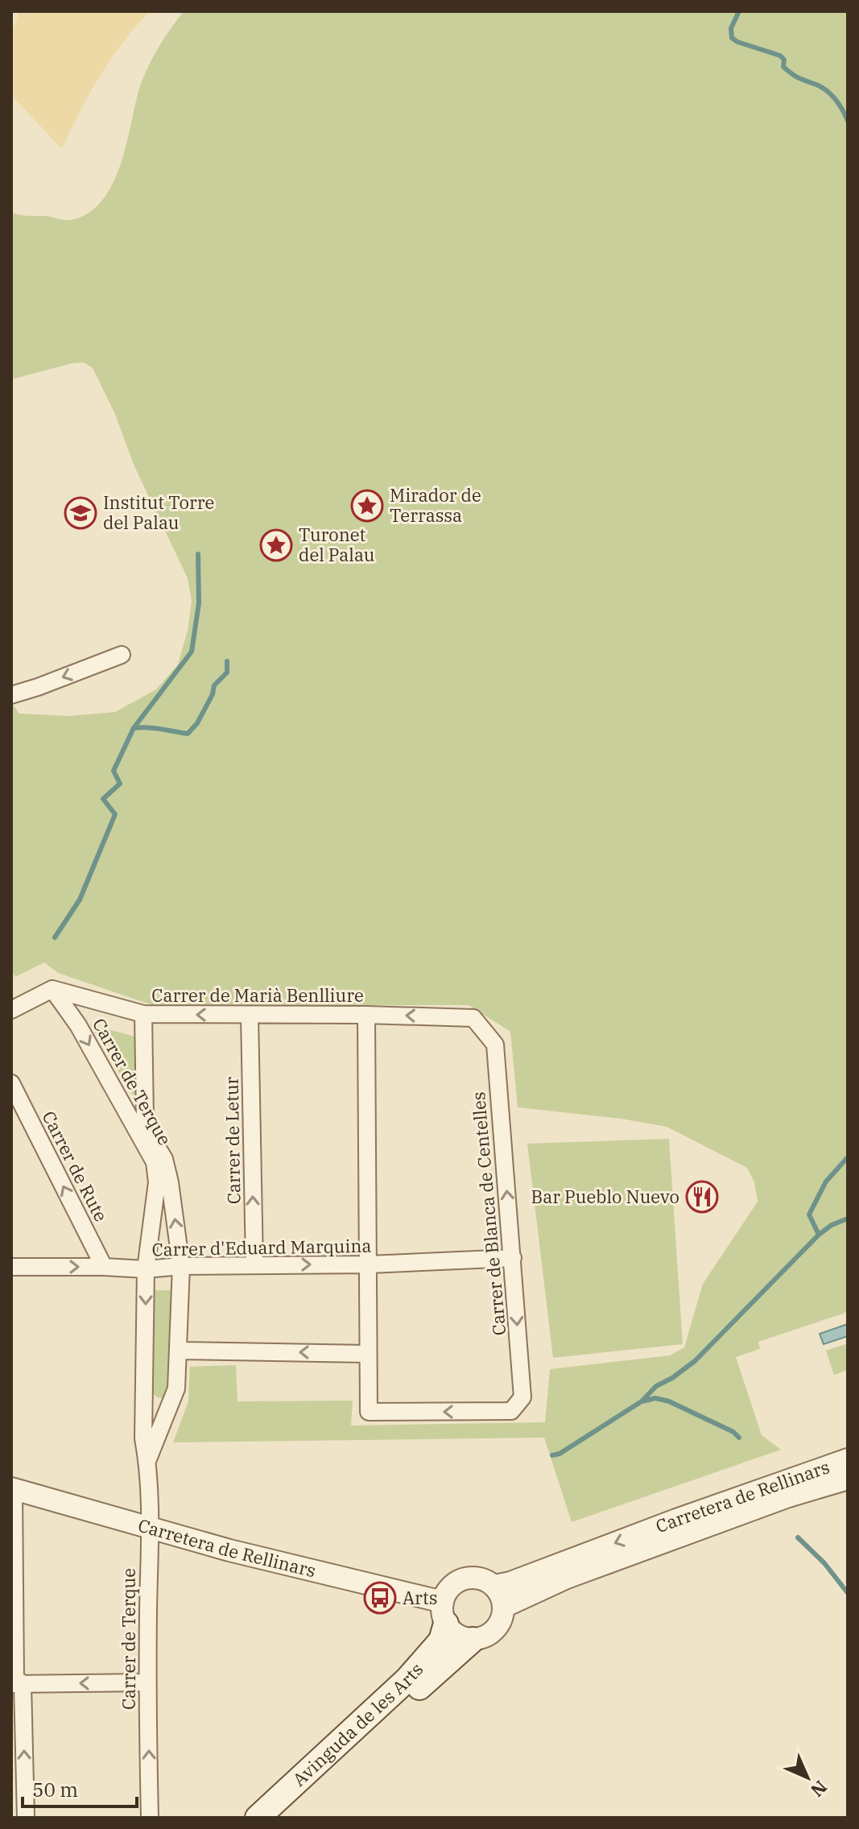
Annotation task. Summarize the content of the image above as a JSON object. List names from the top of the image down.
{
  "streets": {
    "main road": ["Avinguda de les Arts"],
    "street": [
      "Carrer de Marià Benlliure",
      "Carrer de Terque",
      "Carrer de Letur",
      "Carrer de Rute",
      "Carrer de Blanca de Centelles",
      "Carrer d'Eduard Marquina",
      "Carretera de Rellinars"
    ]
  },
  "crossings": [
    ["Carrer de Marià Benlliure", "Carrer de Terque"],
    ["Carrer de Marià Benlliure", "Carrer de Letur"],
    ["Carrer de Marià Benlliure", "Carrer de Blanca de Centelles"],
    ["Carrer de Terque", "Carrer d'Eduard Marquina"],
    ["Carrer de Terque", "Carretera de Rellinars"],
    ["Carrer de Letur", "Carrer d'Eduard Marquina"],
    ["Carrer de Rute", "Carrer d'Eduard Marquina"],
    ["Carrer de Blanca de Centelles", "Carrer d'Eduard Marquina"],
    ["Carretera de Rellinars", "Avinguda de les Arts"]
  ],
  "one_way": ["Carrer de Marià Benlliure", "Carrer de Rute"],
  "places": {
    "place": ["Mirador de Terrassa", "Turonet del Palau"],
    "school or university": ["Institut Torre del Palau"],
    "restaurant": ["Bar Pueblo Nuevo"],
    "bus stop": ["Arts"]
  },
  "scale_bar": "50 m",
  "north": "bottom right"
}
